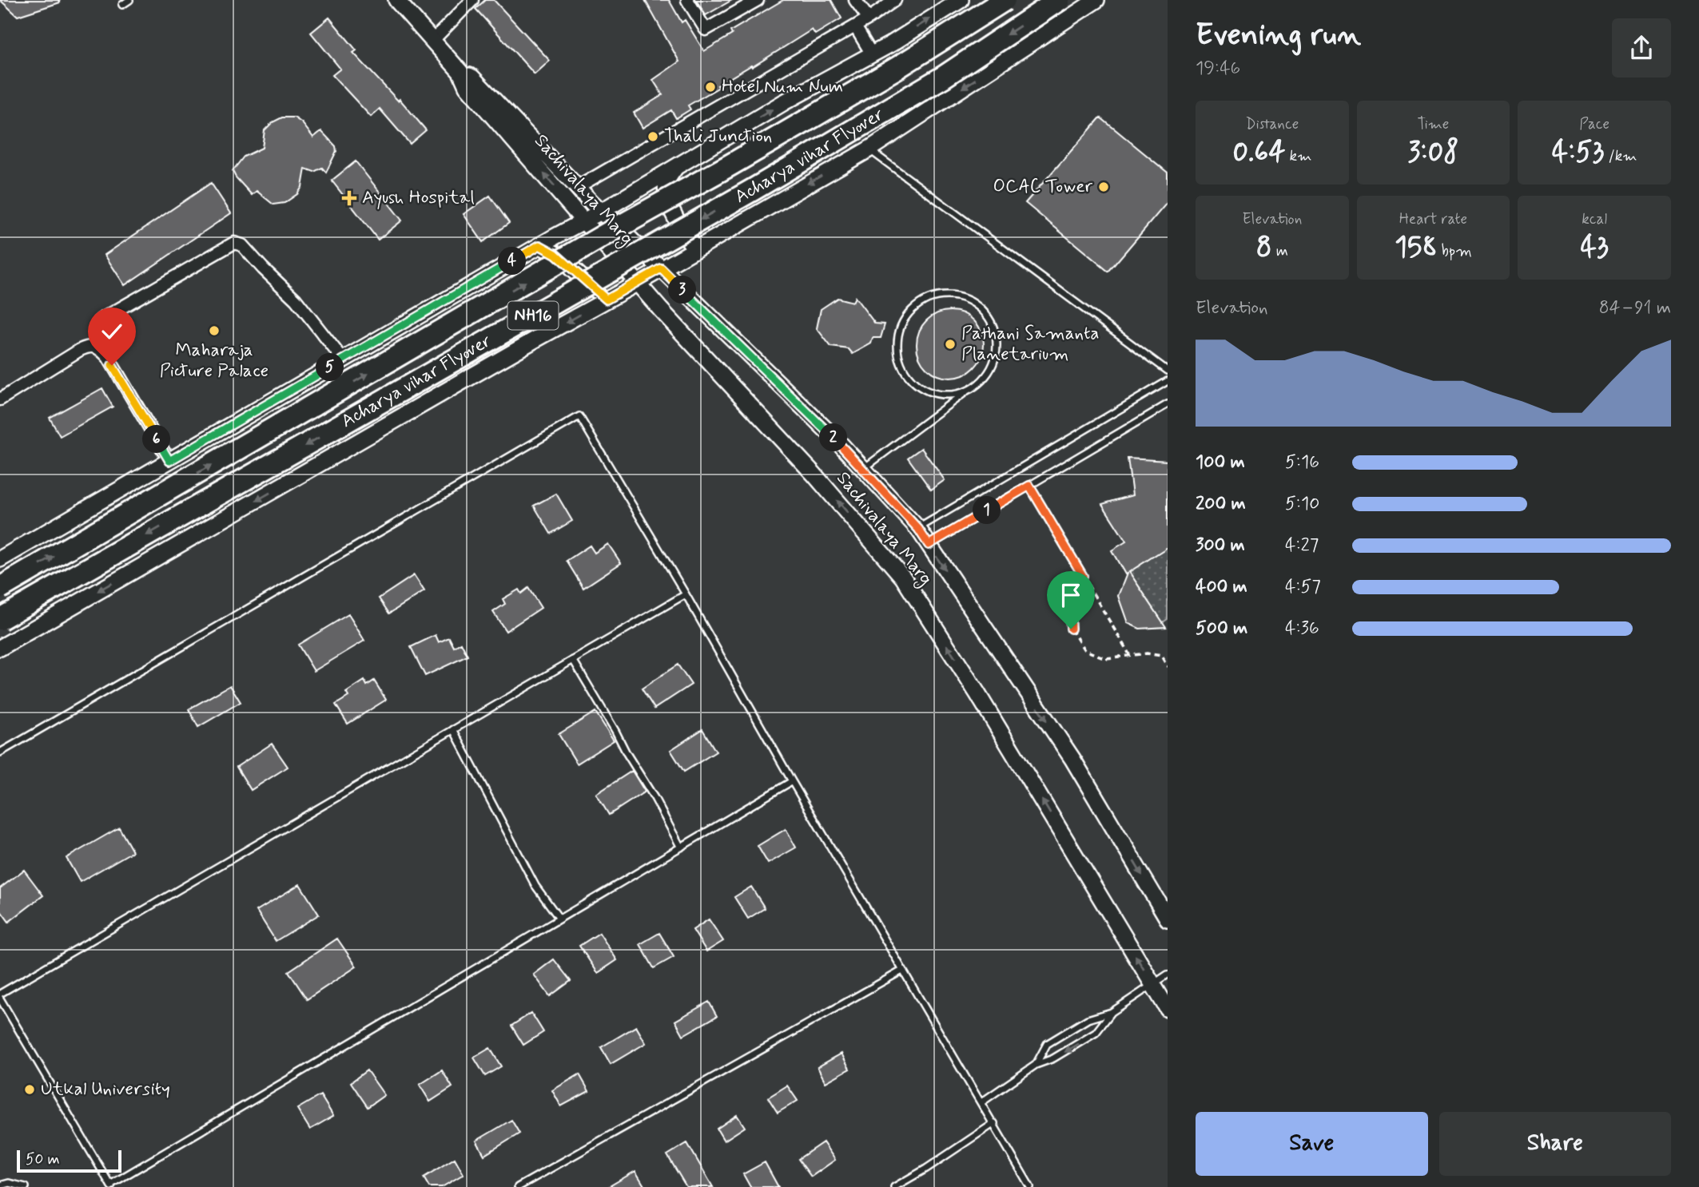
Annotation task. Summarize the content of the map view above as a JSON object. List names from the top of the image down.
{
  "streets": {
    "highway": ["Acharya vihar Flyover", "NH16"],
    "street": ["Sachivalaya Marg"]
  },
  "places": {
    "other": [
      "Hotel Num Num",
      "Thali Junction",
      "OCAC Tower",
      "Maharaja Picture Palace",
      "Pathani Samanta Planetarium",
      "Utkal University"
    ],
    "health": ["Ayush Hospital"]
  },
  "scale_bar": "50 m",
  "page": {
    "heading": ["Evening run", "19:46"],
    "stats": [
      ["Distance", "0.64 km"],
      ["Time", "3:08"],
      ["Pace", "4:53 /km"],
      ["Elevation", "8 m"],
      ["Heart rate", "158 bpm"],
      ["kcal", "43"]
    ],
    "pins": [
      "4",
      "3",
      "5",
      "2",
      "6",
      "1"
    ],
    "chart": ["Elevation", "84–91 m"],
    "list": [
      {
        "name": "100 m",
        "note": "5:16"
      },
      {
        "name": "200 m",
        "note": "5:10"
      },
      {
        "name": "300 m",
        "note": "4:27"
      },
      {
        "name": "400 m",
        "note": "4:57"
      },
      {
        "name": "500 m",
        "note": "4:36"
      }
    ],
    "buttons": ["Save", "Share"],
    "scale": "50 m"
  }
}
